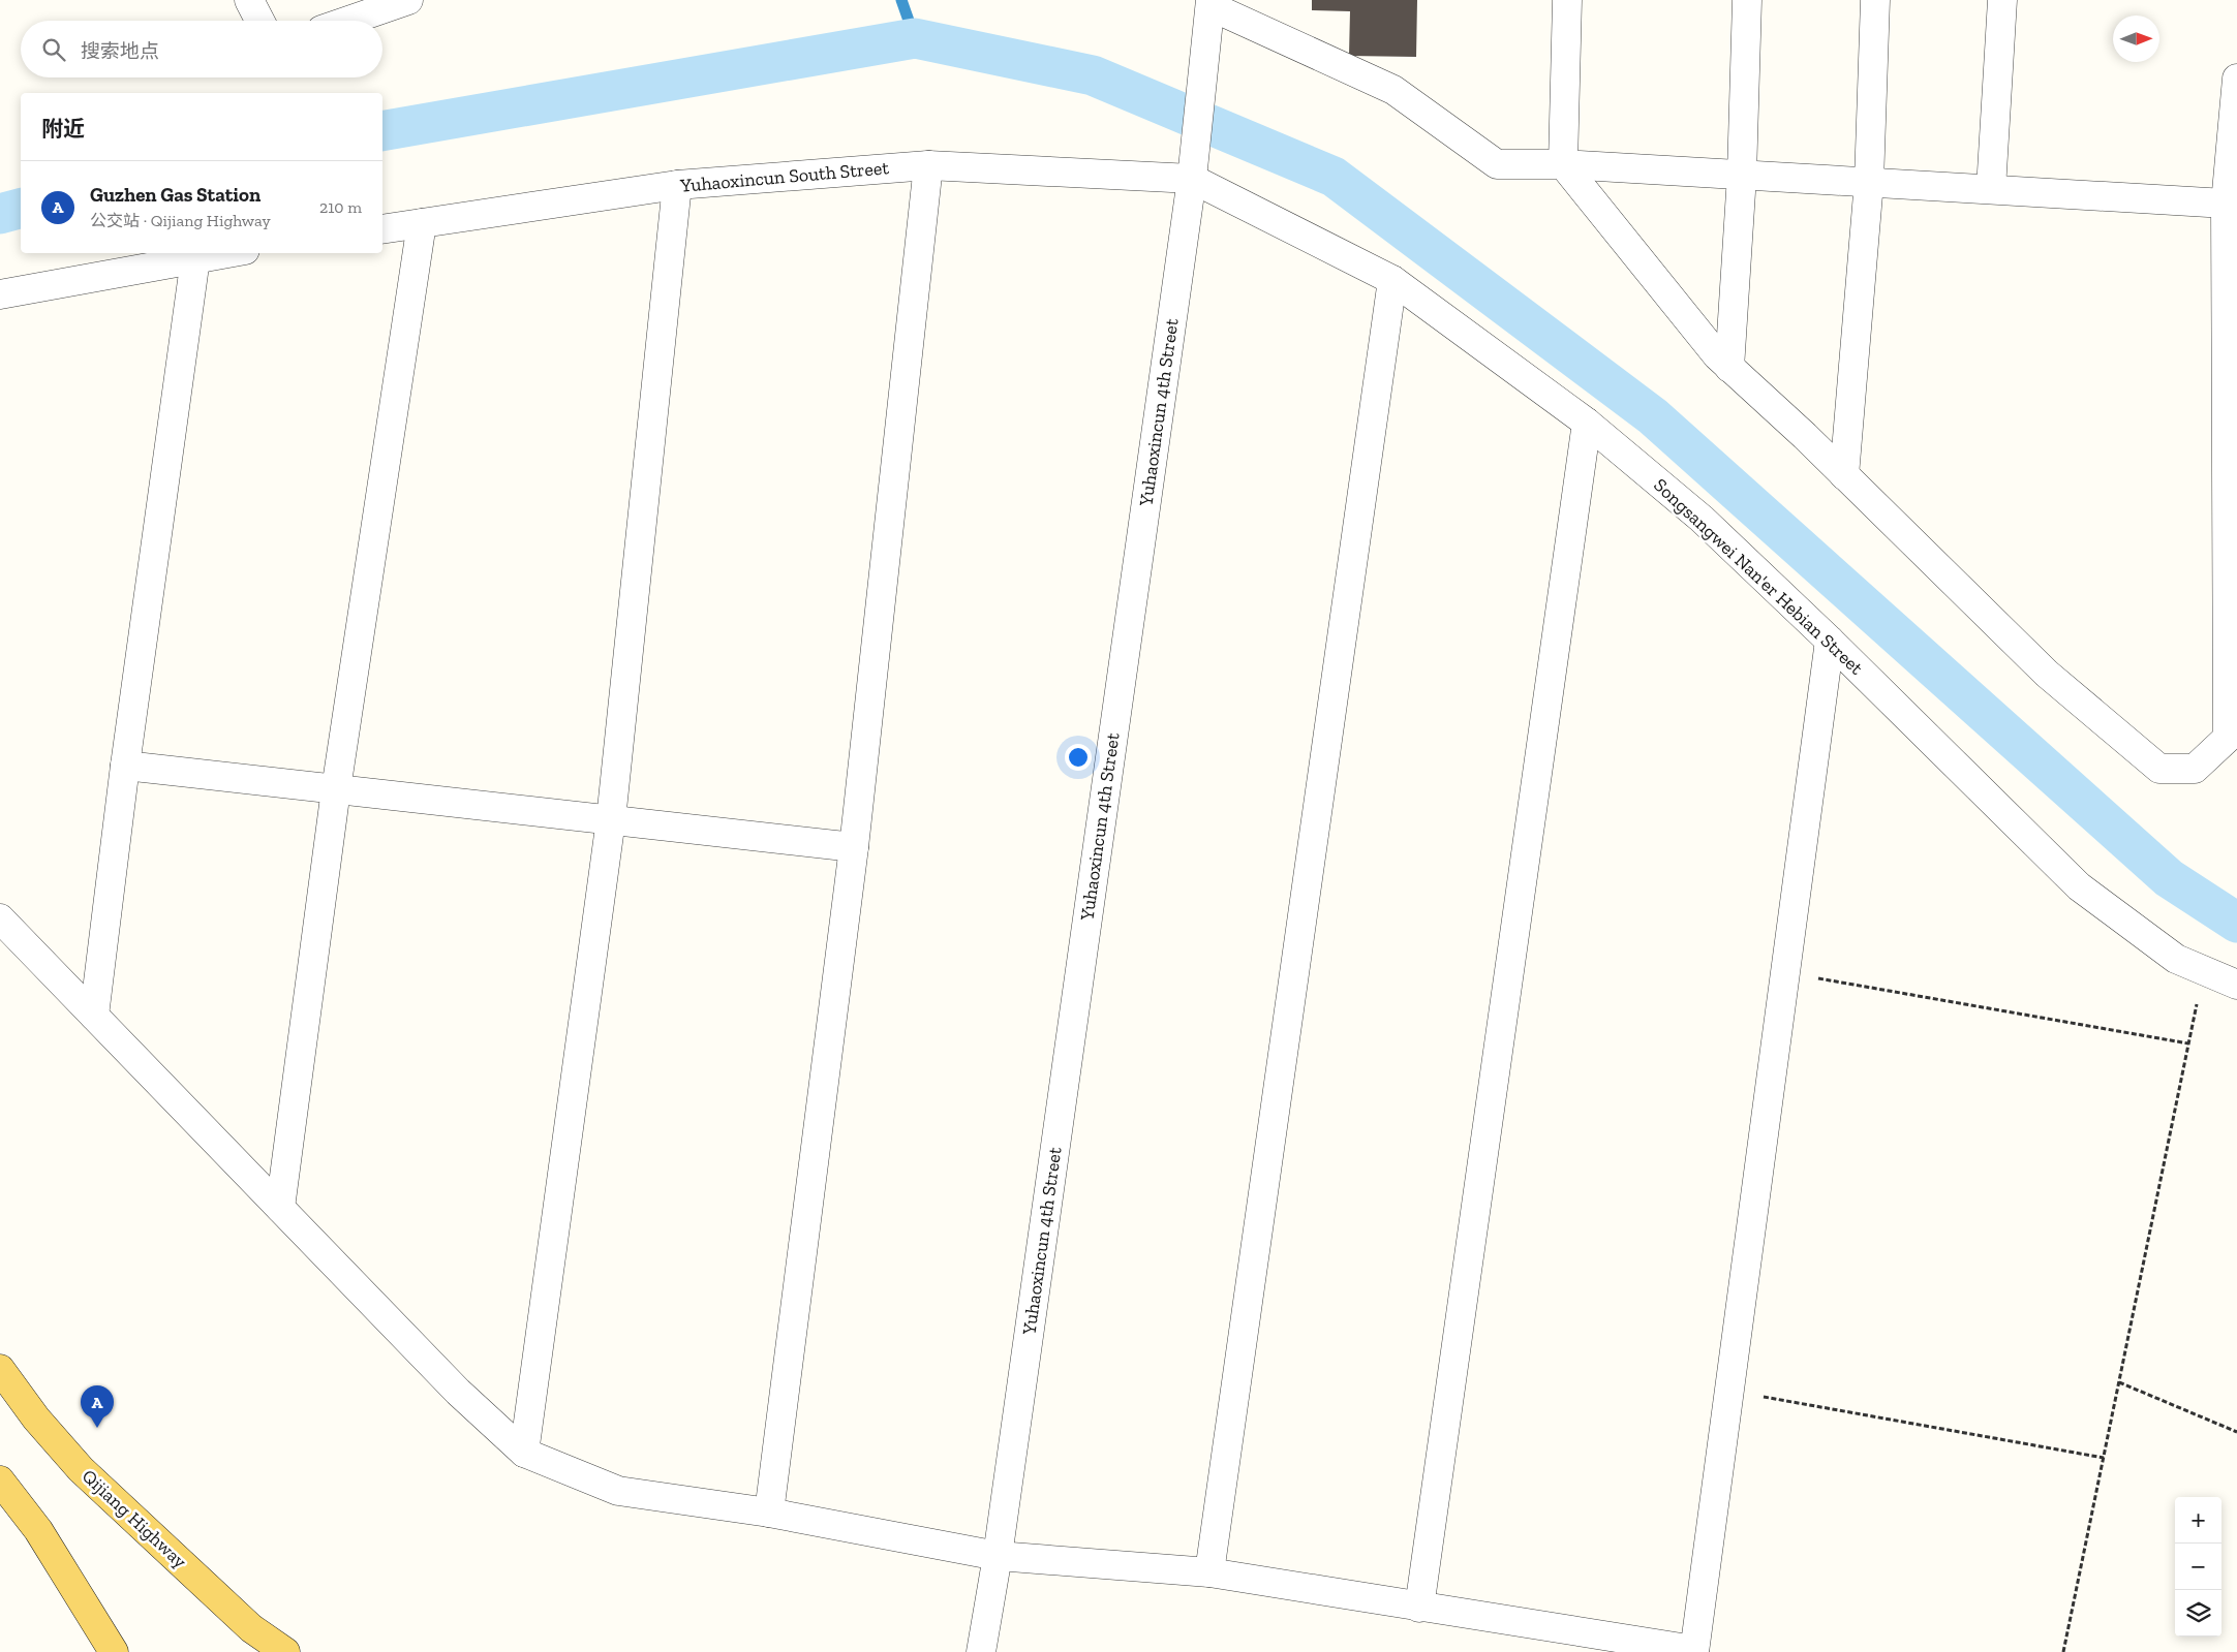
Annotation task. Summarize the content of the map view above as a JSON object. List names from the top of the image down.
{
  "streets": {
    "main road": ["Qijiang Highway"],
    "street": ["Yuhaoxincun South Street", "Yuhaoxincun 4th Street", "Songsangwei Nan'er Hebian Street"]
  },
  "crossings": [
    ["Yuhaoxincun South Street", "Yuhaoxincun 4th Street"],
    ["Yuhaoxincun South Street", "Songsangwei Nan'er Hebian Street"],
    ["Yuhaoxincun 4th Street", "Songsangwei Nan'er Hebian Street"]
  ],
  "north": "right",
  "page": {
    "search": "搜索地点",
    "heading": "附近",
    "list": [
      {
        "mark": "A",
        "name": "Guzhen Gas Station",
        "note": "公交站 · Qijiang Highway",
        "value": "210 m"
      }
    ],
    "pins": "A",
    "map_buttons": ["+", "−"]
  }
}
